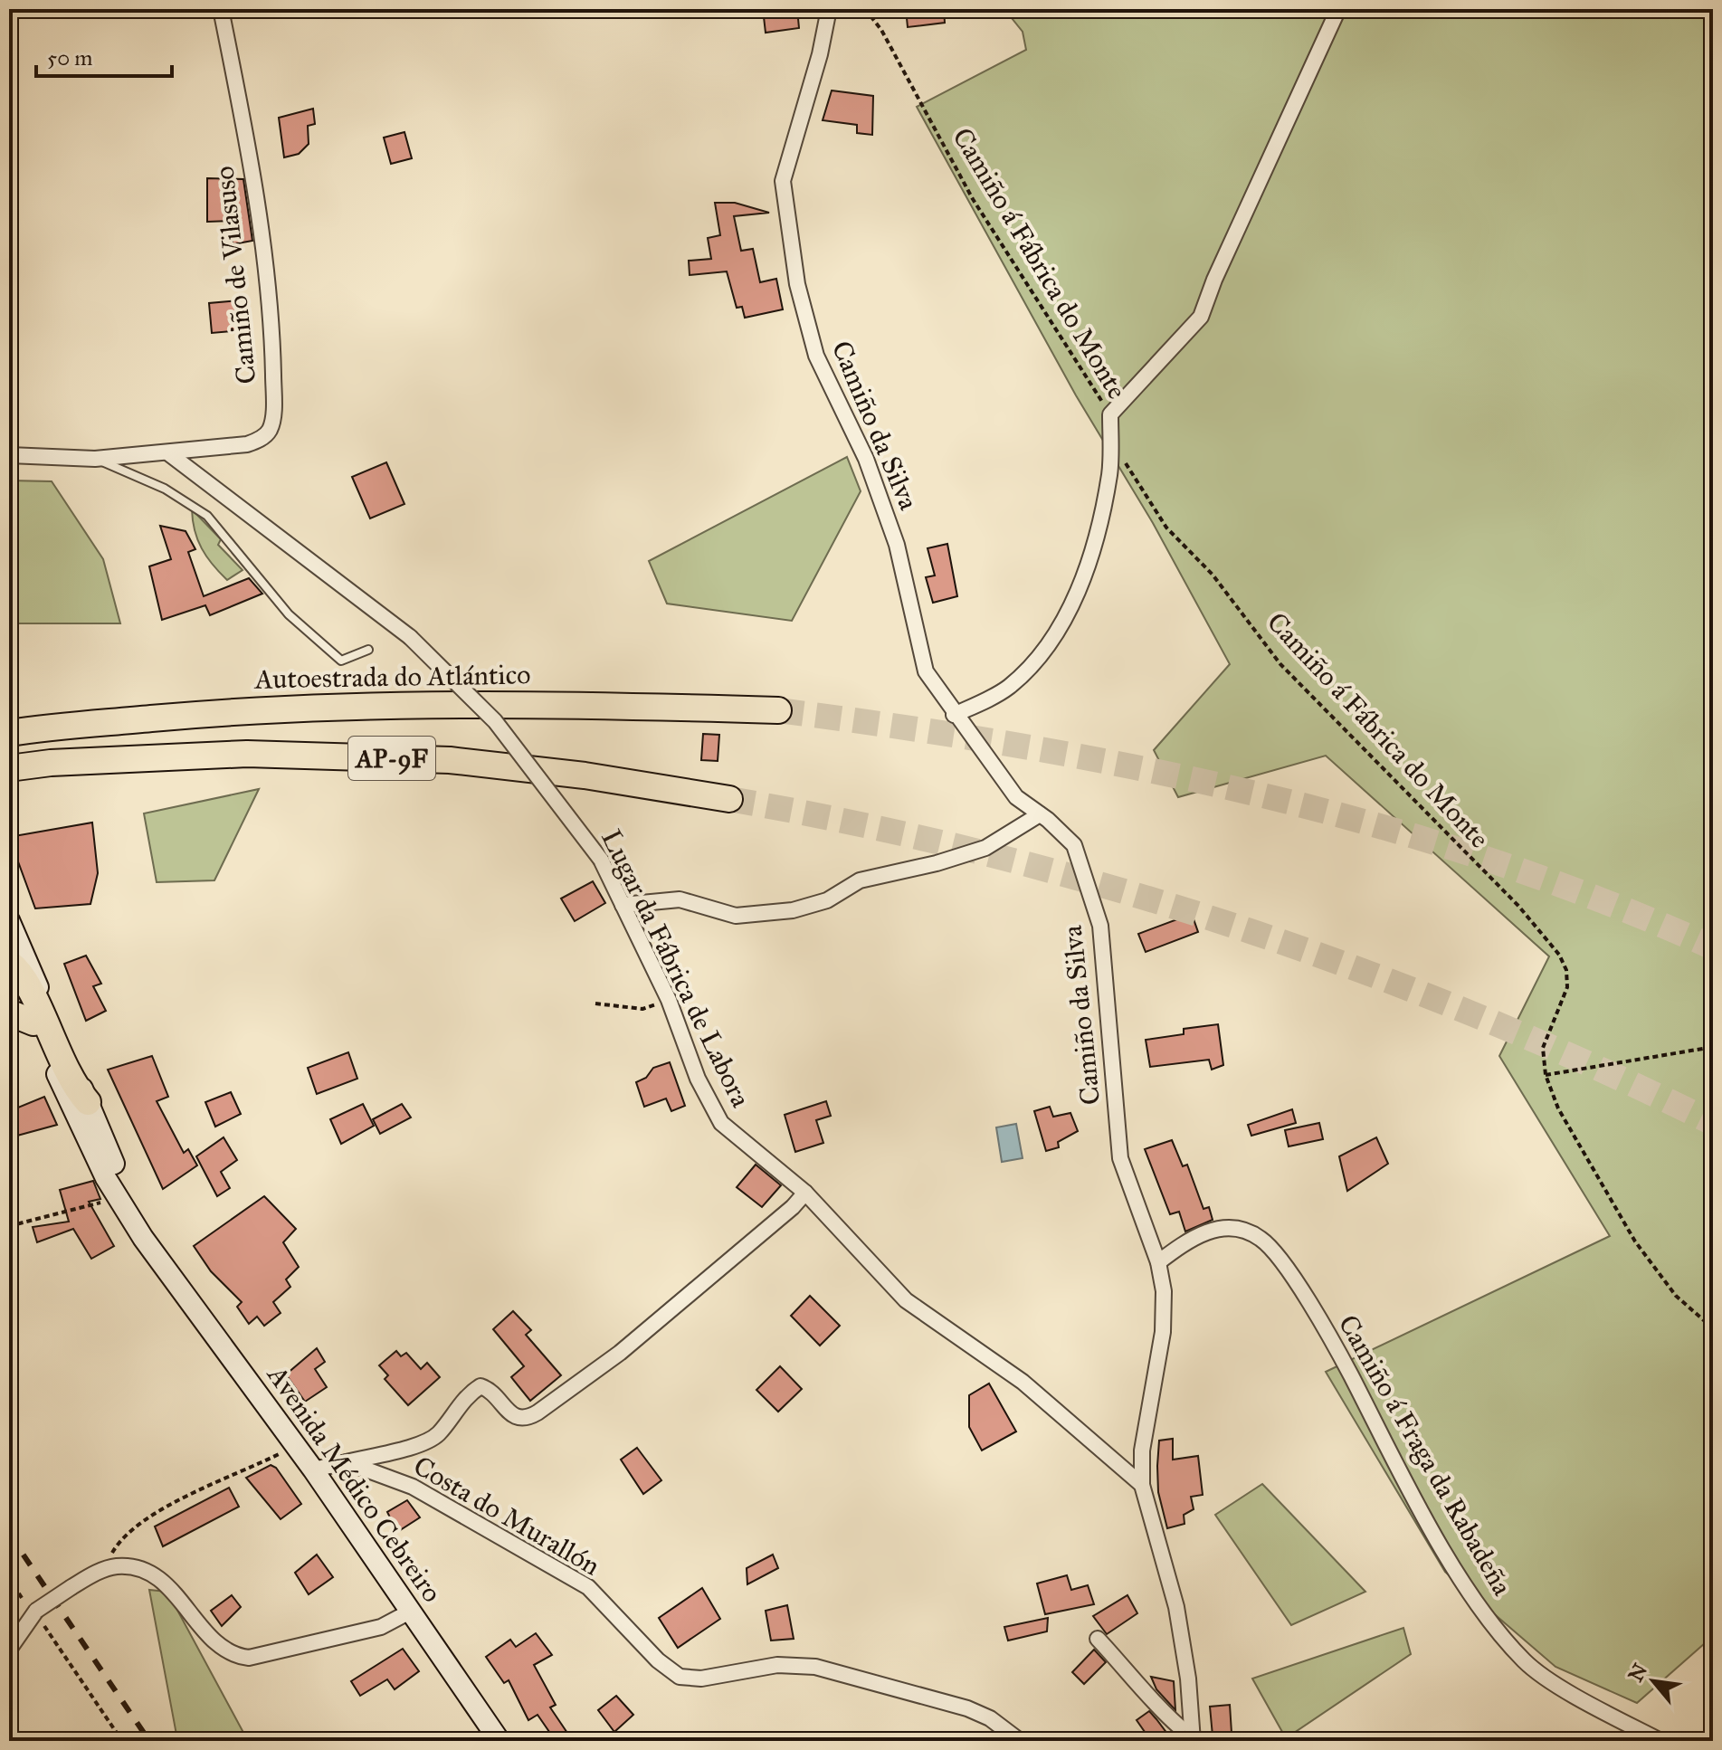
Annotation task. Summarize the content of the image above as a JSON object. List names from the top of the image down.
{
  "streets": {
    "highway": ["Autoestrada do Atlántico", "AP-9F"],
    "main road": ["Avenida Médico Cebreiro"],
    "street": [
      "Camiño de Vilasuso",
      "Camiño da Silva",
      "Lugar da Fábrica de Labora",
      "Camiño á Fraga da Rabadeña",
      "Costa do Murallón"
    ],
    "path": ["Camiño á Fábrica do Monte"]
  },
  "crossings": [
    ["Camiño de Vilasuso", "Lugar da Fábrica de Labora"],
    ["Camiño da Silva", "Lugar da Fábrica de Labora"],
    ["Camiño da Silva", "Camiño á Fraga da Rabadeña"]
  ],
  "scale_bar": "50 m",
  "north": "top left"
}
